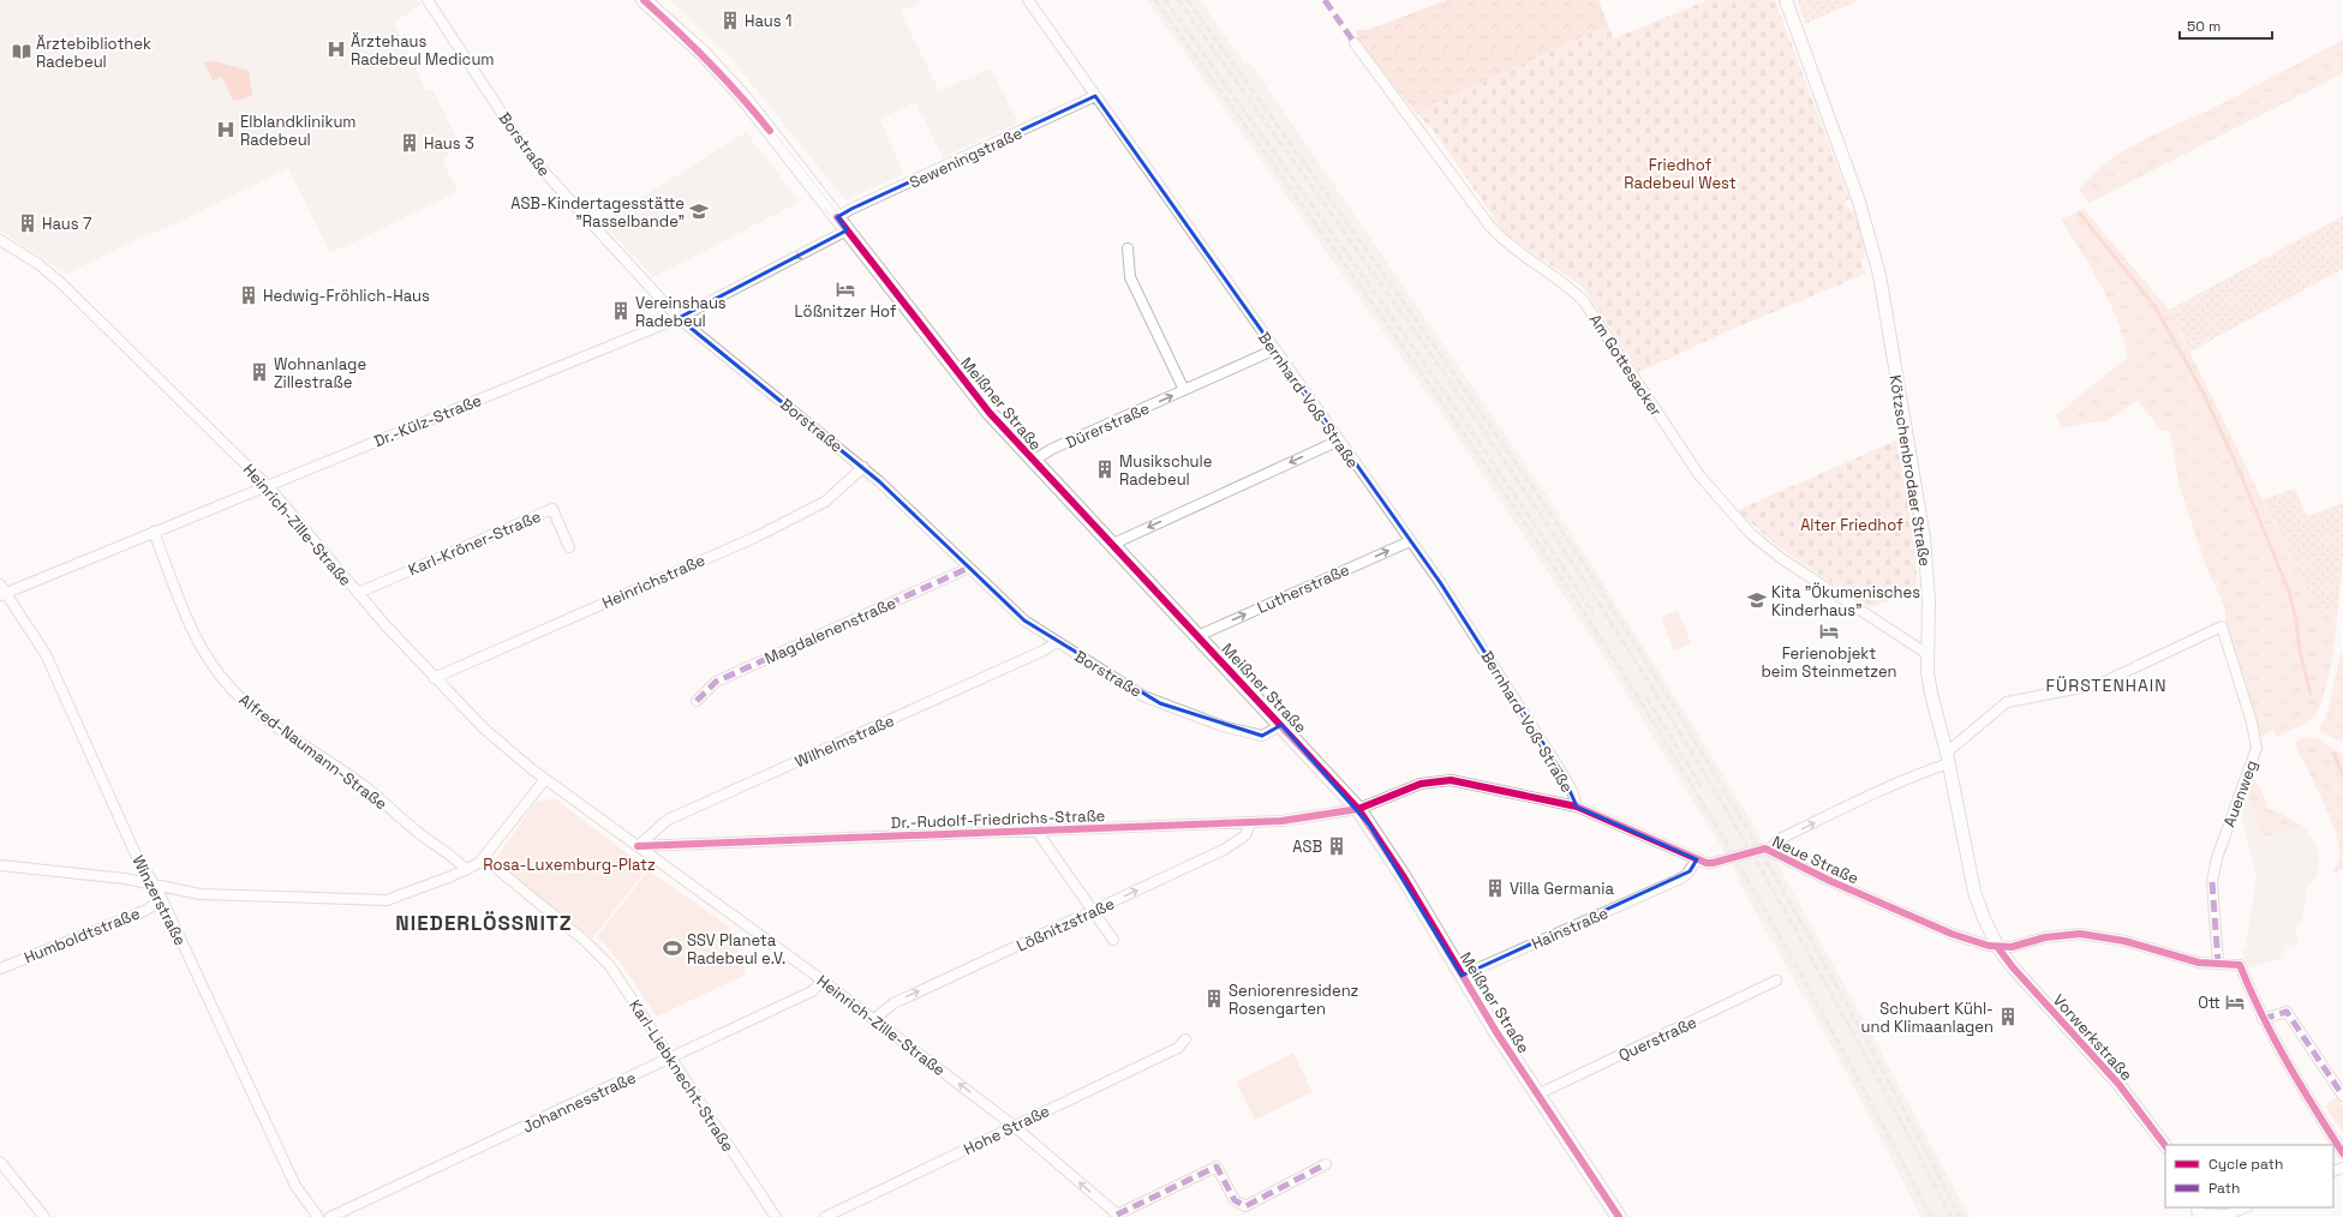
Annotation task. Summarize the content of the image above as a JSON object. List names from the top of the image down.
{
  "streets": {
    "main road": ["Meißner Straße"],
    "street": [
      "Borstraße",
      "Seweningstraße",
      "Am Gottesacker",
      "Bernhard-Voß-Straße",
      "Dr.-Külz-Straße",
      "Dürerstraße",
      "Kötzschenbrodaer Straße",
      "Heinrich-Zille-Straße",
      "Karl-Kröner-Straße",
      "Heinrichstraße",
      "Lutherstraße",
      "Magdalenenstraße",
      "Wilhelmstraße",
      "Alfred-Naumann-Straße",
      "Auenweg",
      "Dr.-Rudolf-Friedrichs-Straße",
      "Neue Straße",
      "Winzerstraße",
      "Lößnitzstraße",
      "Hainstraße",
      "Humboldtstraße",
      "Vorwerkstraße",
      "Querstraße",
      "Karl-Liebknecht-Straße",
      "Johannesstraße",
      "Hohe Straße"
    ]
  },
  "crossings": [
    ["Borstraße", "Meißner Straße"],
    ["Borstraße", "Dr.-Külz-Straße"],
    ["Borstraße", "Heinrichstraße"],
    ["Borstraße", "Magdalenenstraße"],
    ["Borstraße", "Wilhelmstraße"],
    ["Seweningstraße", "Bernhard-Voß-Straße"],
    ["Seweningstraße", "Meißner Straße"],
    ["Am Gottesacker", "Kötzschenbrodaer Straße"],
    ["Bernhard-Voß-Straße", "Dürerstraße"],
    ["Bernhard-Voß-Straße", "Lutherstraße"],
    ["Bernhard-Voß-Straße", "Neue Straße"],
    ["Meißner Straße", "Dr.-Külz-Straße"],
    ["Meißner Straße", "Dürerstraße"],
    ["Meißner Straße", "Lutherstraße"],
    ["Meißner Straße", "Dr.-Rudolf-Friedrichs-Straße"],
    ["Meißner Straße", "Neue Straße"],
    ["Meißner Straße", "Hainstraße"],
    ["Meißner Straße", "Querstraße"],
    ["Dr.-Külz-Straße", "Heinrich-Zille-Straße"],
    ["Dr.-Külz-Straße", "Alfred-Naumann-Straße"],
    ["Dr.-Külz-Straße", "Winzerstraße"],
    ["Kötzschenbrodaer Straße", "Auenweg"],
    ["Kötzschenbrodaer Straße", "Neue Straße"],
    ["Kötzschenbrodaer Straße", "Vorwerkstraße"],
    ["Heinrich-Zille-Straße", "Karl-Kröner-Straße"],
    ["Heinrich-Zille-Straße", "Heinrichstraße"],
    ["Heinrich-Zille-Straße", "Wilhelmstraße"],
    ["Heinrich-Zille-Straße", "Dr.-Rudolf-Friedrichs-Straße"],
    ["Heinrich-Zille-Straße", "Lößnitzstraße"],
    ["Heinrich-Zille-Straße", "Johannesstraße"],
    ["Heinrich-Zille-Straße", "Hohe Straße"],
    ["Wilhelmstraße", "Dr.-Rudolf-Friedrichs-Straße"],
    ["Auenweg", "Neue Straße"],
    ["Dr.-Rudolf-Friedrichs-Straße", "Neue Straße"],
    ["Dr.-Rudolf-Friedrichs-Straße", "Lößnitzstraße"],
    ["Neue Straße", "Hainstraße"],
    ["Neue Straße", "Vorwerkstraße"],
    ["Winzerstraße", "Humboldtstraße"],
    ["Karl-Liebknecht-Straße", "Johannesstraße"]
  ],
  "one_way": ["Dürerstraße", "Lutherstraße", "Lößnitzstraße"],
  "districts": ["FÜRSTENHAIN", "NIEDERLÖSSNITZ"],
  "parks": ["Friedhof Radebeul West", "Alter Friedhof", "Rosa-Luxemburg-Platz"],
  "places": {
    "building": [
      "Haus 1",
      "Haus 3",
      "Haus 7",
      "Hedwig-Fröhlich-Haus",
      "Vereinshaus Radebeul",
      "Wohnanlage Zillestraße",
      "Musikschule Radebeul",
      "ASB",
      "Villa Germania",
      "Seniorenresidenz Rosengarten",
      "Schubert Kühl- und Klimaanlagen"
    ],
    "hospital": ["Ärztehaus Radebeul Medicum", "Elblandklinikum Radebeul"],
    "library": ["Ärztebibliothek Radebeul"],
    "school or university": ["ASB-Kindertagesstätte \"Rasselbande\"", "Kita \"Ökumenisches Kinderhaus\""],
    "hotel": ["Lößnitzer Hof", "Ferienobjekt beim Steinmetzen", "Ott"],
    "sports": ["SSV Planeta Radebeul e.V."]
  },
  "legend": ["Cycle path", "Path"],
  "scale_bar": "50 m"
}
